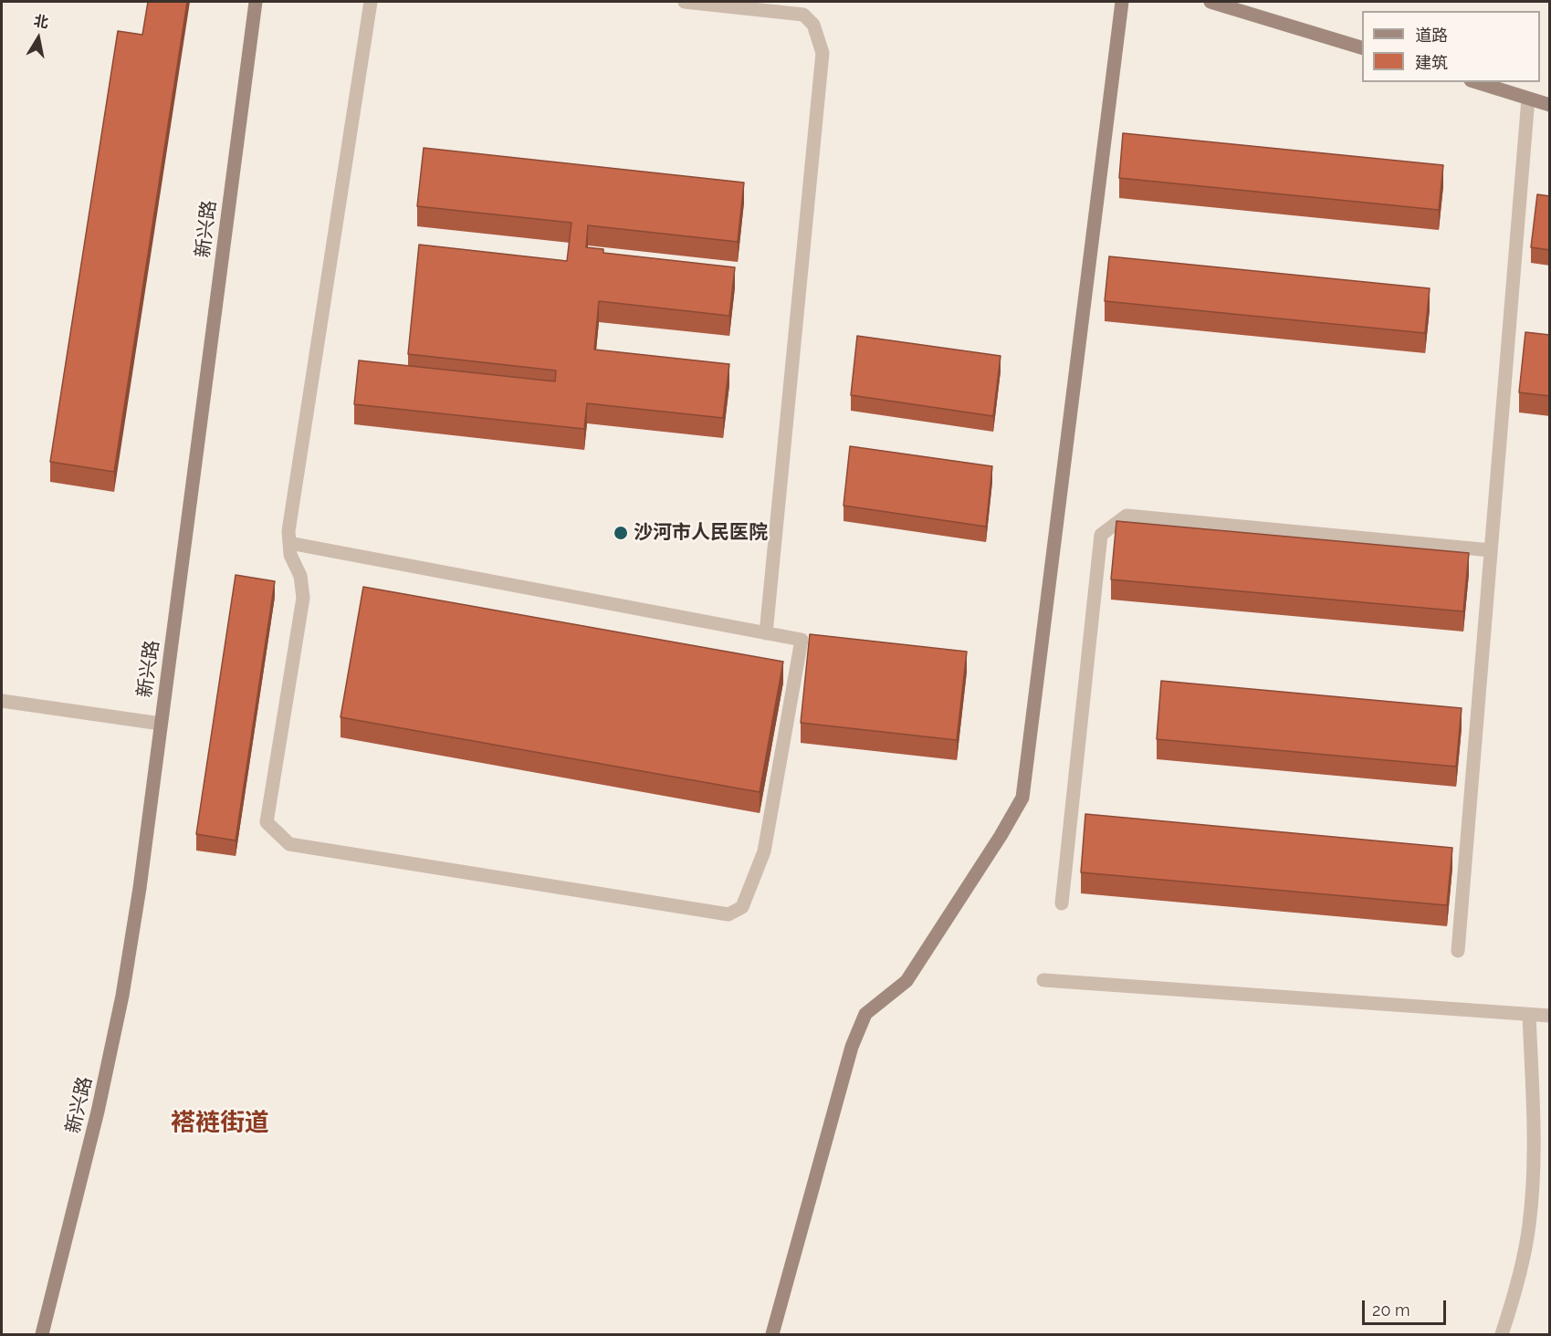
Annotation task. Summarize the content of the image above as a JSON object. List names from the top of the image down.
{
  "streets": {
    "main road": ["新兴路"]
  },
  "districts": ["褡裢街道"],
  "places": ["沙河市人民医院"],
  "legend": ["道路", "建筑"],
  "scale_bar": "20 m",
  "north": "top"
}
